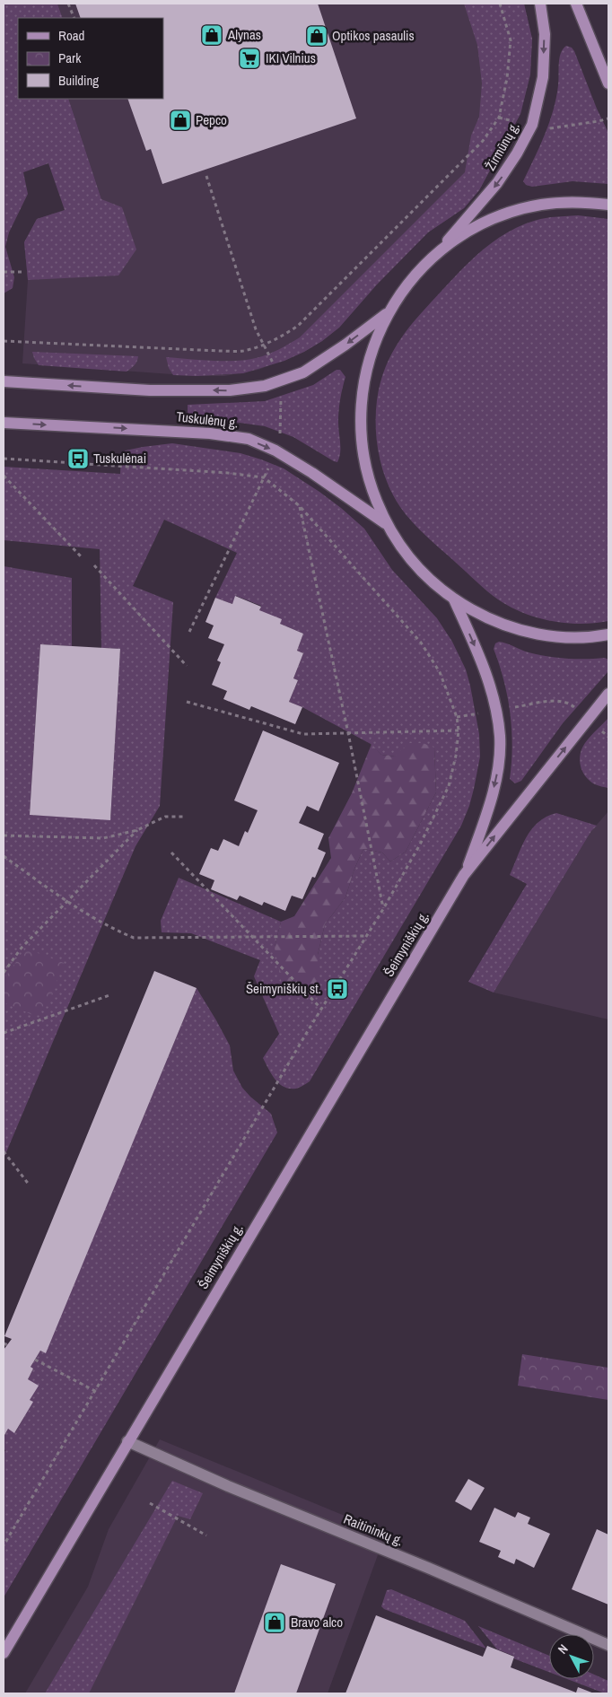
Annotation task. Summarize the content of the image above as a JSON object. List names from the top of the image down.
{
  "streets": {
    "main road": ["Žirmūnų g.", "Tuskulėnų g.", "Šeimyniškių g."],
    "street": ["Raitininkų g."]
  },
  "crossings": [
    ["Šeimyniškių g.", "Raitininkų g."]
  ],
  "one_way": ["Žirmūnų g."],
  "places": {
    "shop": [
      "Alynas",
      "Optikos pasaulis",
      "Pepco",
      "Bravo alco"
    ],
    "supermarket": ["IKI Vilnius"],
    "bus stop": ["Tuskulėnai", "Šeimyniškių st."]
  },
  "legend": ["Road", "Park", "Building"],
  "north": "top left"
}
